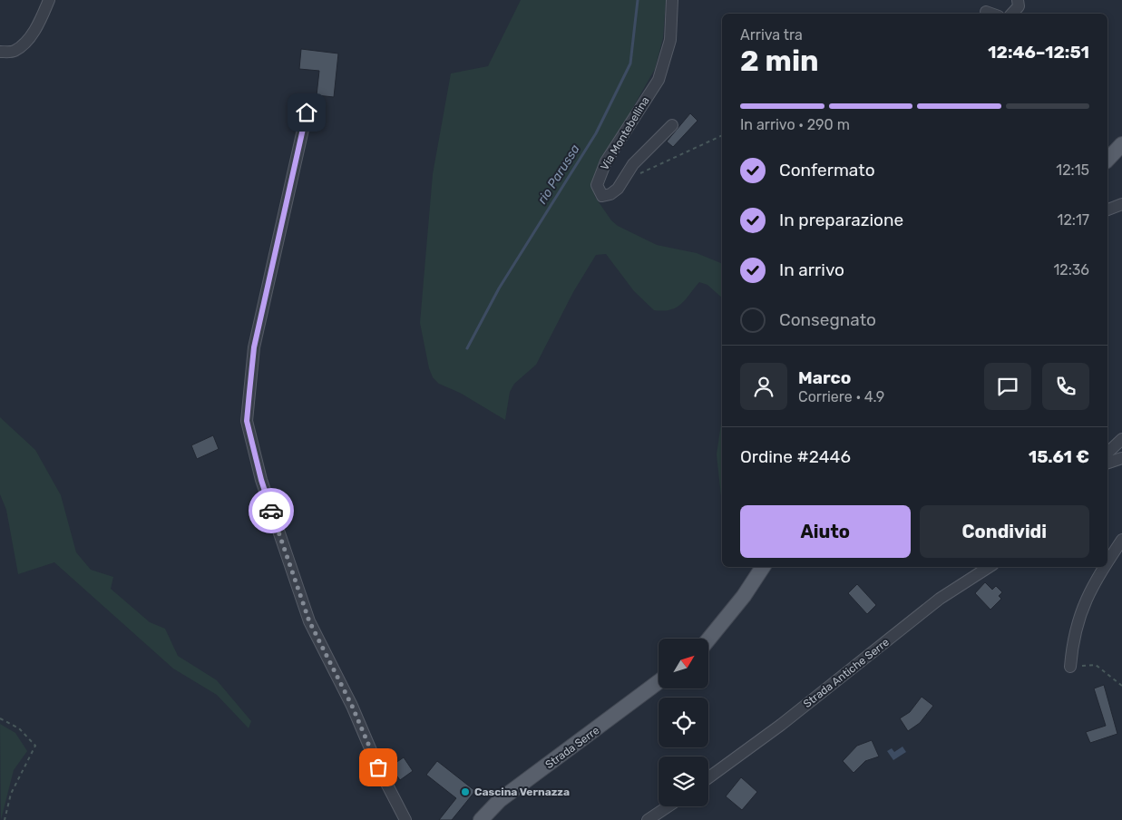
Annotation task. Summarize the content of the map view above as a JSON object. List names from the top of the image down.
{
  "streets": {
    "main road": ["Strada Serre"],
    "street": ["Via Montebellina", "Strada Antiche Serre"]
  },
  "water": ["rio Parussa"],
  "places": ["Cascina Vernazza"],
  "north": "top right",
  "page": {
    "heading": ["2 min", "Arriva tra", "12:46–12:51"],
    "panel": [
      "Marco",
      "Corriere · 4.9",
      "Ordine #2446",
      "15.61 €"
    ],
    "bar": "In arrivo · 290 m",
    "list": [
      ["Confermato", "12:15"],
      ["In preparazione", "12:17"],
      ["In arrivo", "12:36"],
      "Consegnato"
    ],
    "buttons": ["Aiuto", "Condividi"]
  }
}
